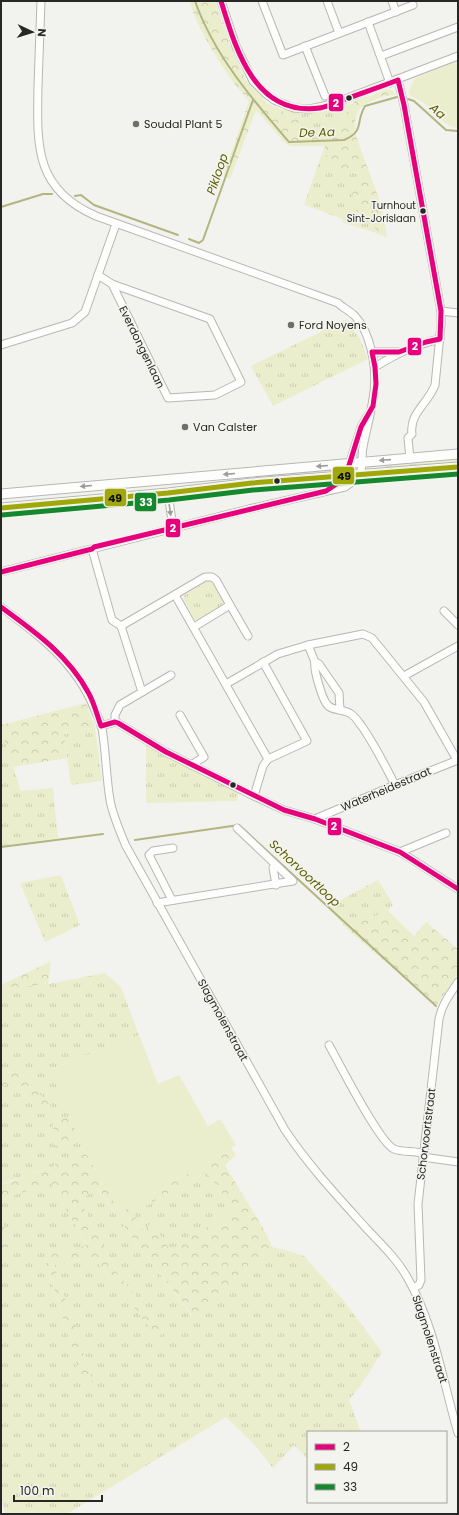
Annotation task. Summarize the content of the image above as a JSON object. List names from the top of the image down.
{
  "streets": {
    "street": [
      "Everdongenlaan",
      "Waterheidestraat",
      "Slagmolenstraat",
      "Schorvoortstraat"
    ]
  },
  "crossings": [
    ["Slagmolenstraat", "Schorvoortstraat"]
  ],
  "water": [
    "Aa",
    "De Aa",
    "Pikloop",
    "Schorvoortloop"
  ],
  "places": [
    "Soudal Plant 5",
    "Turnhout Sint-Jorislaan",
    "Ford Noyens",
    "Van Calster"
  ],
  "lines": ["transit line 2", "transit line 49", "transit line 33"],
  "legend": ["2", "49", "33"],
  "scale_bar": "100 m",
  "north": "right"
}
